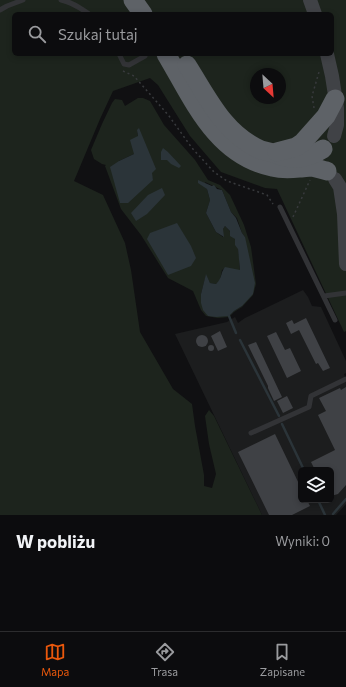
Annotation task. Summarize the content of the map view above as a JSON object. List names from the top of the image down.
{
  "north": "bottom right",
  "page": {
    "search": "Szukaj tutaj",
    "heading": ["W pobliżu", "Wyniki: 0"],
    "nav": ["Mapa", "Trasa", "Zapisane"]
  }
}
